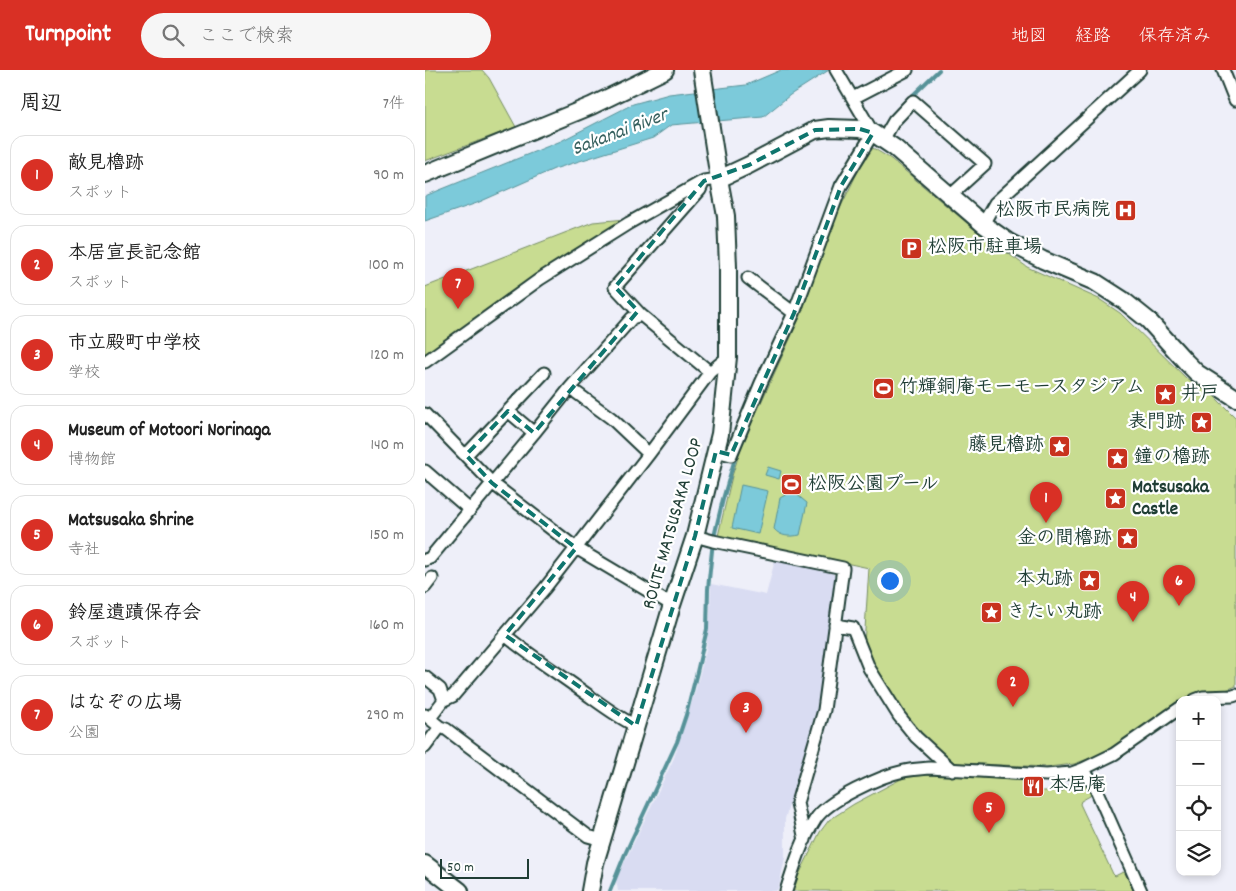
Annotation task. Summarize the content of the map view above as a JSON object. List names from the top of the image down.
{
  "streets": {
    "main road": ["ROUTE MATSUSAKA LOOP"]
  },
  "water": ["Sakanai River"],
  "places": {
    "hospital": ["松阪市民病院"],
    "parking": ["松阪市駐車場"],
    "sports": ["竹輝銅庵モーモースタジアム", "松阪公園プール"],
    "place": [
      "井戸",
      "表門跡",
      "藤見櫓跡",
      "鐘の櫓跡",
      "Matsusaka Castle",
      "金の間櫓跡",
      "本丸跡",
      "きたい丸跡"
    ],
    "restaurant": ["本居庵"]
  },
  "scale_bar": "50 m",
  "page": {
    "header": "Turnpoint",
    "search": "ここで検索",
    "nav": ["地図", "経路", "保存済み"],
    "heading": ["周辺", "7件"],
    "list": [
      {
        "mark": "1",
        "name": "敵見櫓跡",
        "note": "スポット",
        "value": "90 m"
      },
      {
        "mark": "2",
        "name": "本居宣長記念館",
        "note": "スポット",
        "value": "100 m"
      },
      {
        "mark": "3",
        "name": "市立殿町中学校",
        "note": "学校",
        "value": "120 m"
      },
      {
        "mark": "4",
        "name": "Museum of Motoori Norinaga",
        "note": "博物館",
        "value": "140 m"
      },
      {
        "mark": "5",
        "name": "Matsusaka Shrine",
        "note": "寺社",
        "value": "150 m"
      },
      {
        "mark": "6",
        "name": "鈴屋遺蹟保存会",
        "note": "スポット",
        "value": "160 m"
      },
      {
        "mark": "7",
        "name": "はなぞの広場",
        "note": "公園",
        "value": "290 m"
      }
    ],
    "pins": [
      "7",
      "1",
      "6",
      "4",
      "2",
      "3",
      "5"
    ],
    "map_buttons": ["+", "−"],
    "scale": "50 m"
  }
}
